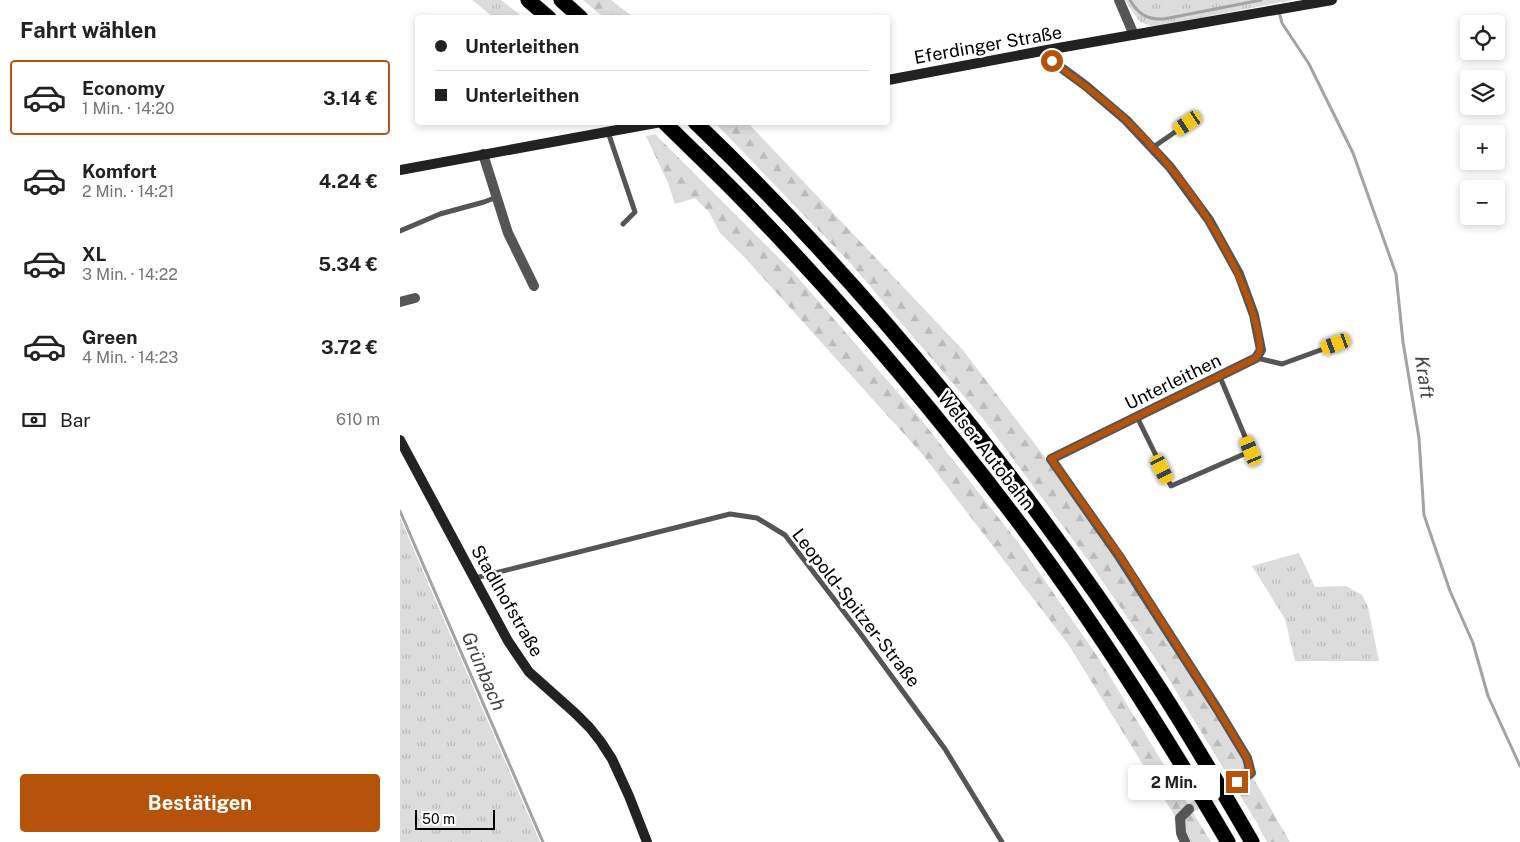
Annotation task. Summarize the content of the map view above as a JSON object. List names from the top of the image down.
{
  "streets": {
    "highway": ["Welser Autobahn"],
    "main road": ["Eferdinger Straße", "Stadlhofstraße"],
    "street": ["Unterleithen"],
    "lane": ["Leopold-Spitzer-Straße"]
  },
  "crossings": [
    ["Stadlhofstraße", "Leopold-Spitzer-Straße"]
  ],
  "water": ["Kraft", "Grünbach"],
  "scale_bar": "50 m",
  "page": {
    "heading": "Fahrt wählen",
    "map_buttons": ["+", "−"],
    "banner": ["Unterleithen", "Unterleithen"],
    "list": [
      {
        "name": "Economy",
        "note": "1 Min. · 14:20",
        "value": "3.14 €"
      },
      {
        "name": "Komfort",
        "note": "2 Min. · 14:21",
        "value": "4.24 €"
      },
      {
        "name": "XL",
        "note": "3 Min. · 14:22",
        "value": "5.34 €"
      },
      {
        "name": "Green",
        "note": "4 Min. · 14:23",
        "value": "3.72 €"
      }
    ],
    "pay": ["Bar", "610 m"],
    "buttons": "Bestätigen",
    "bubble": "2 Min.",
    "scale": "50 m"
  }
}
